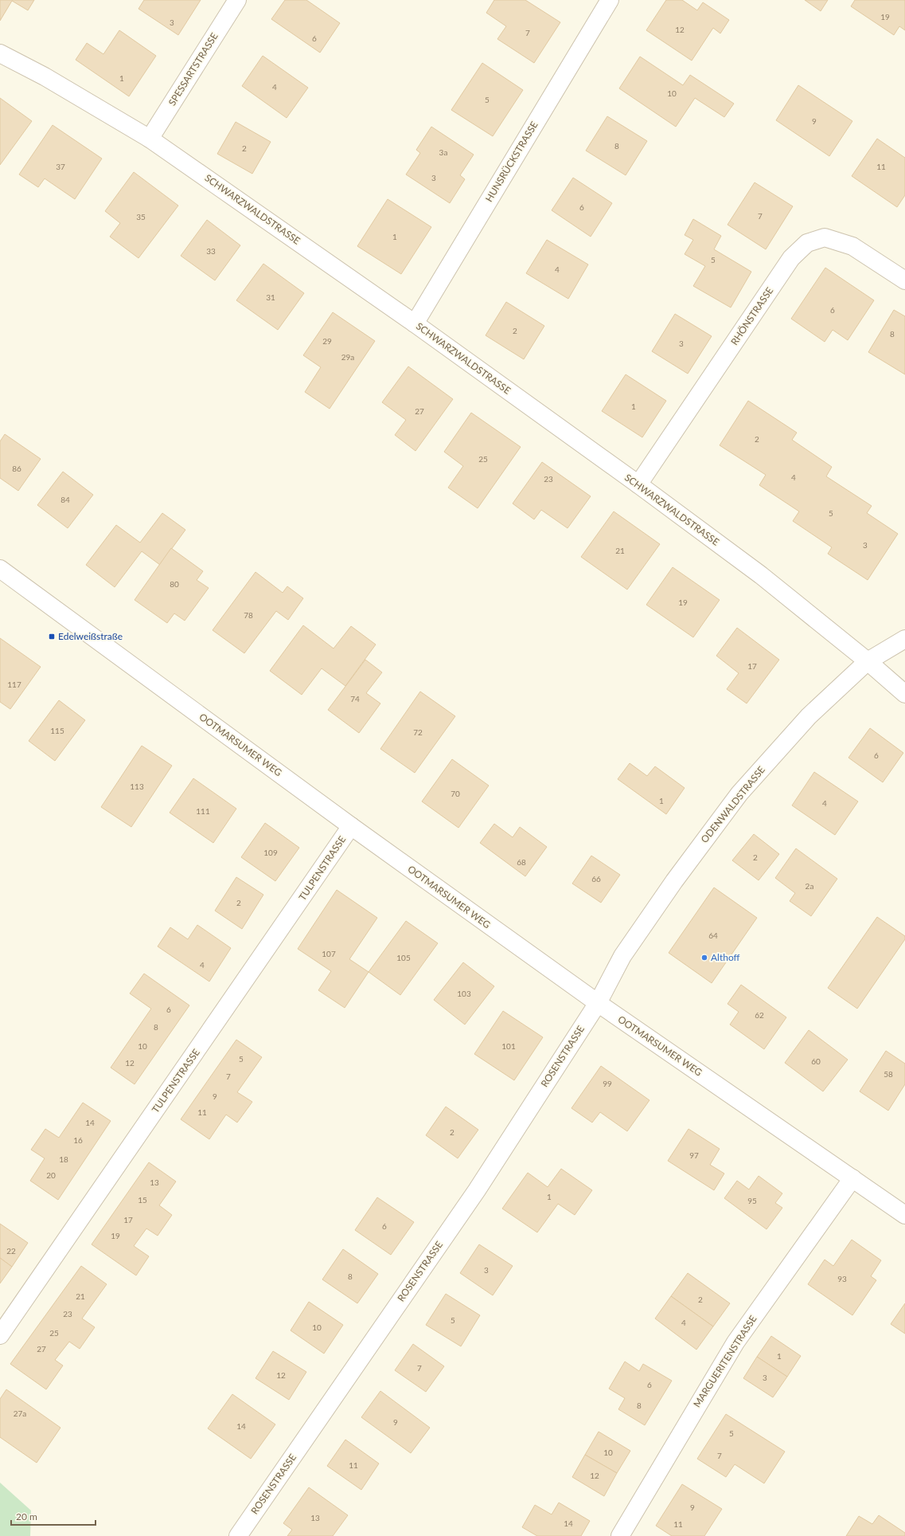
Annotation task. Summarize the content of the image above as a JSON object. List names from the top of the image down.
{
  "streets": {
    "street": [
      "SPESSARTSTRASSE",
      "HUNSRÜCKSTRASSE",
      "SCHWARZWALDSTRASSE",
      "RHÖNSTRASSE",
      "OOTMARSUMER WEG",
      "ODENWALDSTRASSE",
      "TULPENSTRASSE",
      "ROSENSTRASSE",
      "MARGUERITENSTRASSE"
    ]
  },
  "crossings": [
    ["SPESSARTSTRASSE", "SCHWARZWALDSTRASSE"],
    ["HUNSRÜCKSTRASSE", "SCHWARZWALDSTRASSE"],
    ["SCHWARZWALDSTRASSE", "RHÖNSTRASSE"],
    ["SCHWARZWALDSTRASSE", "ODENWALDSTRASSE"],
    ["OOTMARSUMER WEG", "ODENWALDSTRASSE"],
    ["OOTMARSUMER WEG", "TULPENSTRASSE"],
    ["OOTMARSUMER WEG", "ROSENSTRASSE"],
    ["OOTMARSUMER WEG", "MARGUERITENSTRASSE"],
    ["ODENWALDSTRASSE", "ROSENSTRASSE"]
  ],
  "places": {
    "transit": ["Edelweißstraße"],
    "other": ["Althoff"]
  },
  "house_numbers": [
    "19",
    "3",
    "12",
    "7",
    "6",
    "1",
    "4",
    "10",
    "5",
    "9",
    "8",
    "2",
    "3a",
    "37",
    "11",
    "3",
    "6",
    "7",
    "35",
    "1",
    "33",
    "5",
    "4",
    "31",
    "6",
    "2",
    "8",
    "29",
    "3",
    "29a",
    "1",
    "27",
    "2",
    "25",
    "86",
    "4",
    "23",
    "84",
    "5",
    "3",
    "21",
    "80",
    "19",
    "78",
    "17",
    "117",
    "74",
    "115",
    "72",
    "6",
    "113",
    "70",
    "1",
    "4",
    "111",
    "109",
    "2",
    "68",
    "66",
    "2a",
    "2",
    "64",
    "107",
    "105",
    "4",
    "103",
    "6",
    "62",
    "8",
    "10",
    "101",
    "5",
    "60",
    "12",
    "58",
    "7",
    "99",
    "9",
    "11",
    "14",
    "2",
    "16",
    "97",
    "18",
    "20",
    "13",
    "1",
    "15",
    "95",
    "17",
    "6",
    "19",
    "22",
    "3",
    "8",
    "93",
    "21",
    "2",
    "23",
    "5",
    "4",
    "10",
    "25",
    "27",
    "1",
    "7",
    "12",
    "3",
    "6",
    "8",
    "27a",
    "9",
    "14",
    "5",
    "10",
    "7",
    "11",
    "12",
    "9",
    "13",
    "14",
    "11"
  ],
  "scale_bar": "20 m"
}
